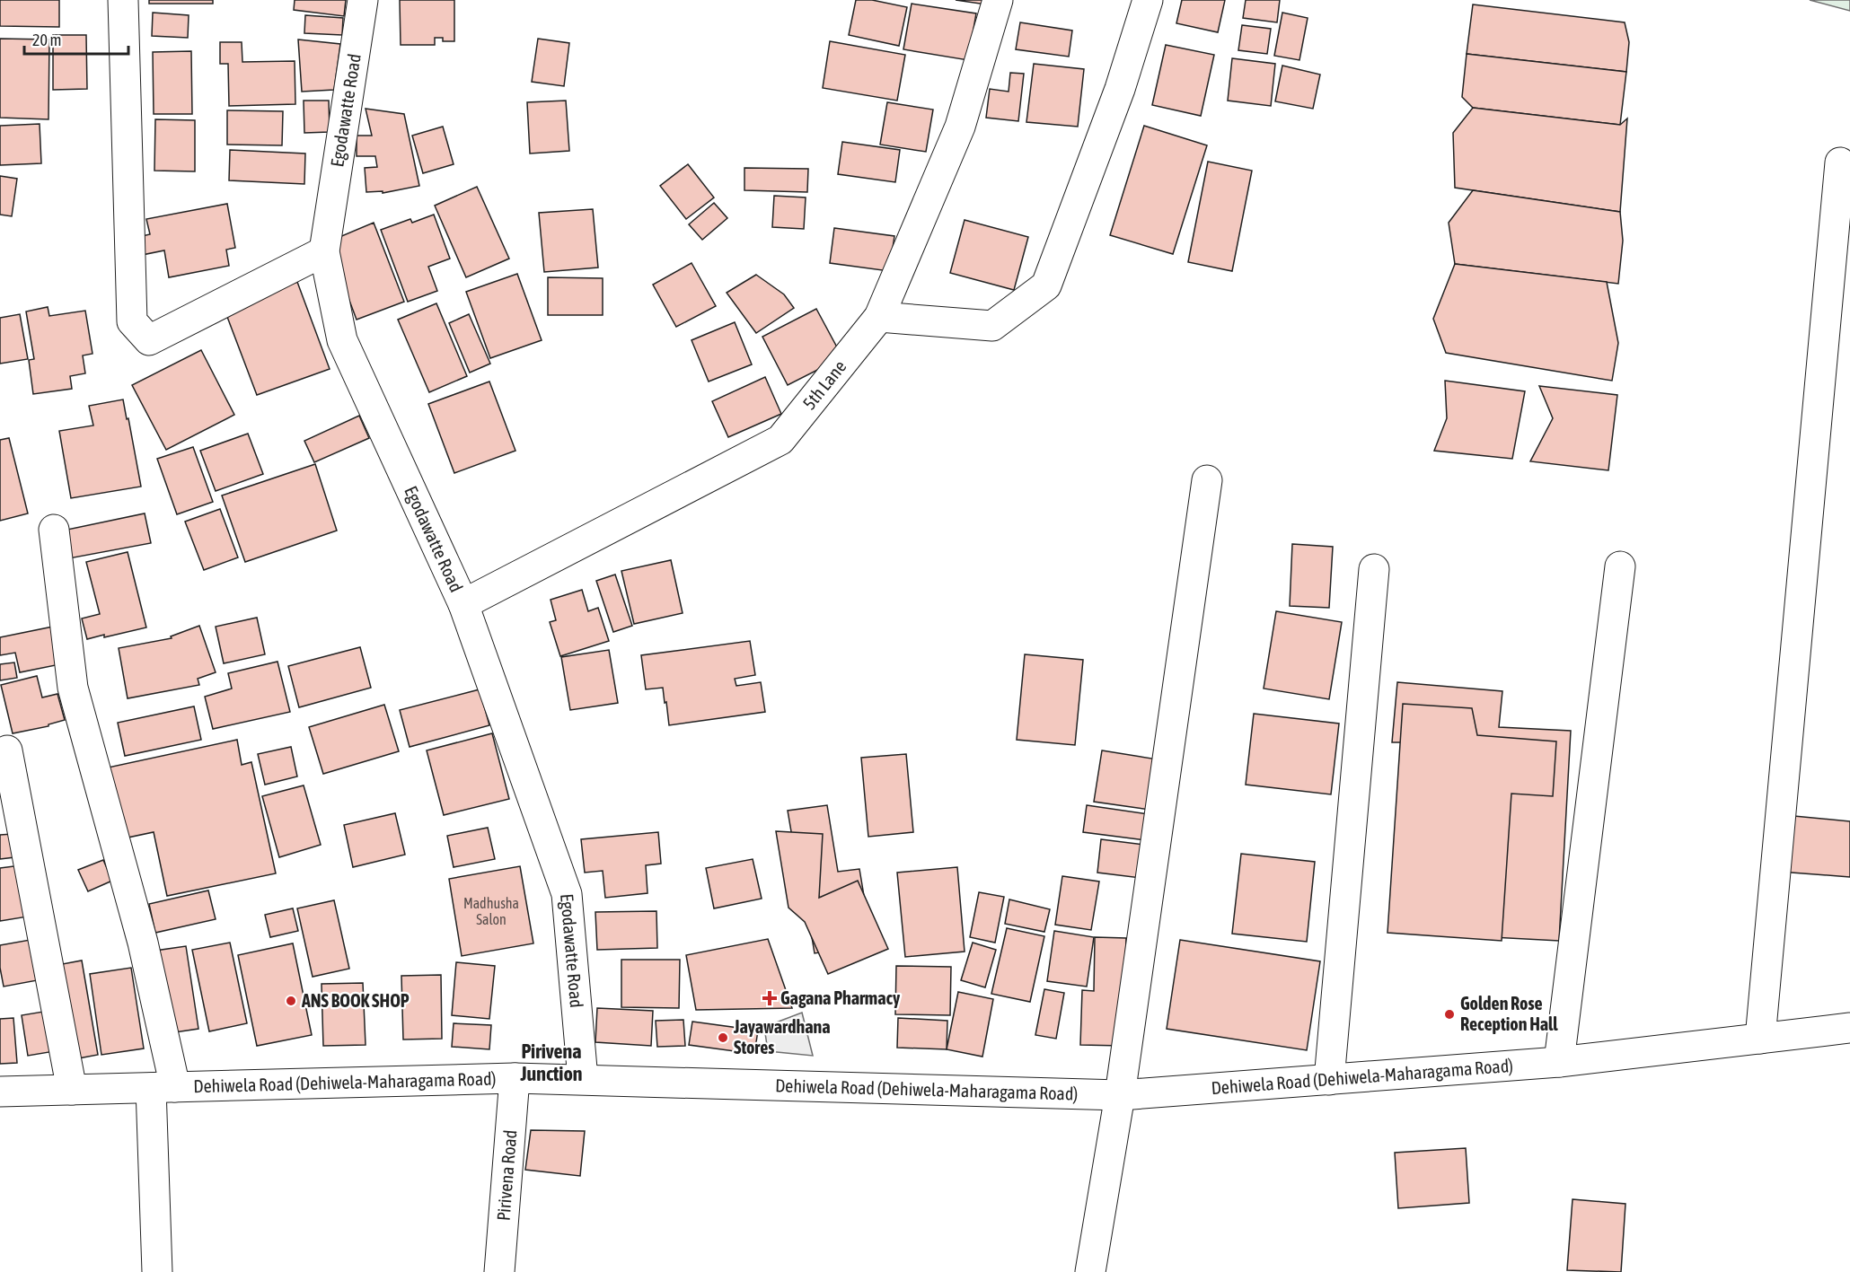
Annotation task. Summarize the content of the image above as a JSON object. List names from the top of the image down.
{
  "streets": {
    "street": [
      "Egodawatte Road",
      "5th Lane",
      "Dehiwela Road (Dehiwela-Maharagama Road)",
      "Pirivena Road"
    ]
  },
  "crossings": [
    ["Egodawatte Road", "5th Lane"],
    ["Egodawatte Road", "Dehiwela Road (Dehiwela-Maharagama Road)"],
    ["Dehiwela Road (Dehiwela-Maharagama Road)", "Pirivena Road"]
  ],
  "districts": ["Pirivena Junction"],
  "places": {
    "health": ["Gagana Pharmacy"],
    "other": ["ANS BOOK SHOP", "Golden Rose Reception Hall", "Jayawardhana Stores"]
  },
  "house_numbers": ["Madhusha Salon"],
  "scale_bar": "20 m"
}
